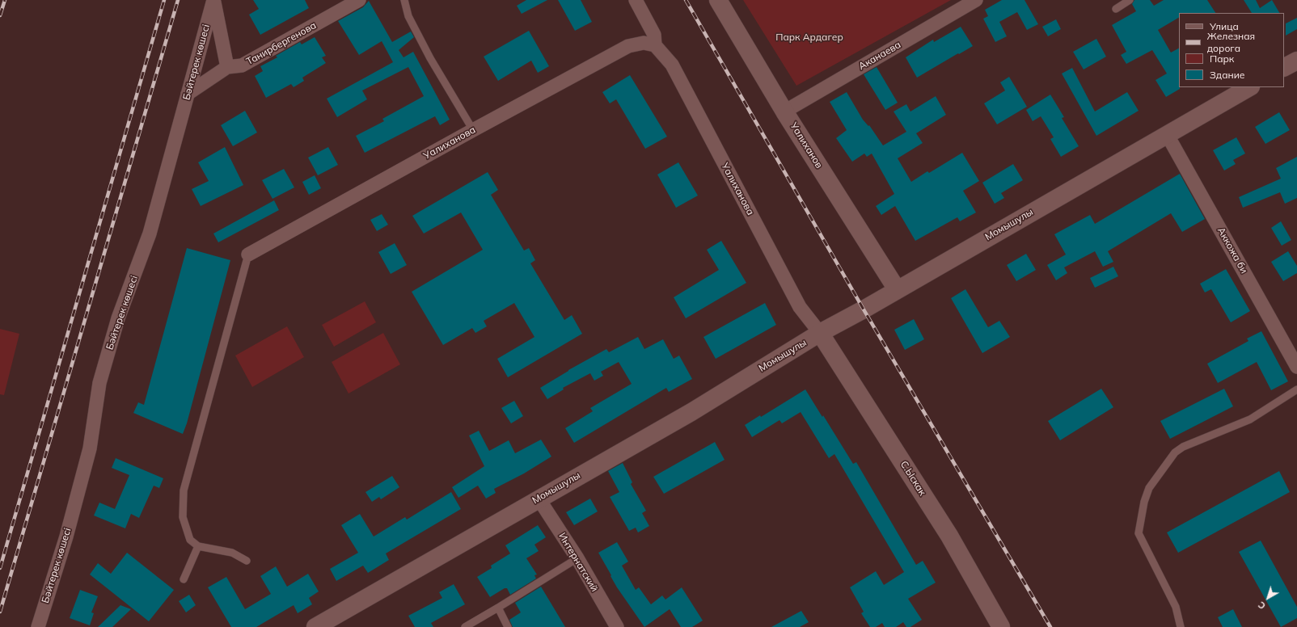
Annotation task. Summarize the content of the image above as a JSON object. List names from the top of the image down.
{
  "streets": {
    "main road": ["Уалиханов", "Момышулы", "С.Ыскак"],
    "street": [
      "Танирбергенова",
      "Аканаева",
      "Бәйтерек көшесі",
      "Уалиханова",
      "Аккожа би",
      "Интернатский"
    ]
  },
  "crossings": [
    ["Танирбергенова", "Бәйтерек көшесі"],
    ["Аканаева", "Уалиханов"],
    ["Уалиханова", "Момышулы"],
    ["Уалиханова", "С.Ыскак"],
    ["Уалиханов", "Момышулы"],
    ["Момышулы", "Аккожа би"],
    ["Момышулы", "С.Ыскак"],
    ["Момышулы", "Интернатский"]
  ],
  "parks": ["Парк Ардагер"],
  "legend": [
    "Улица",
    "Железная дорога",
    "Парк",
    "Здание"
  ],
  "north": "bottom left"
}
